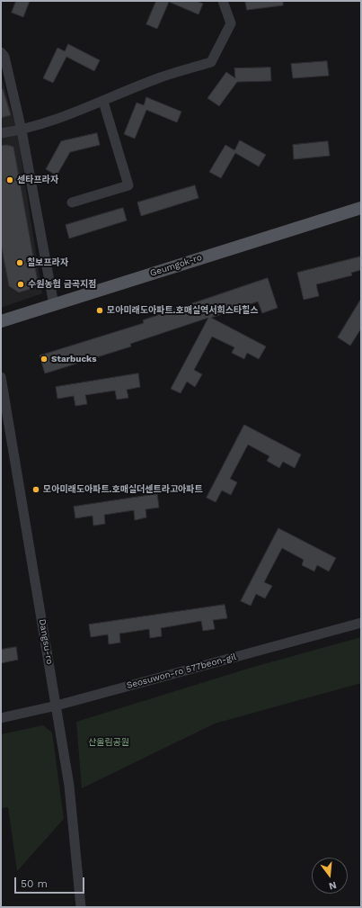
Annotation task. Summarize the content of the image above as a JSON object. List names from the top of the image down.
{
  "streets": {
    "main road": ["Geumgok-ro"],
    "street": ["Dangsu-ro", "Seosuwon-ro 577beon-gil"]
  },
  "crossings": [
    ["Dangsu-ro", "Seosuwon-ro 577beon-gil"]
  ],
  "parks": ["산울림공원"],
  "places": [
    "센타프라자",
    "칠보프라자",
    "수원농협 금곡지점",
    "모아미래도아파트.호매실역서희스타힐스",
    "Starbucks",
    "모아미래도아파트.호매실더센트라고아파트"
  ],
  "scale_bar": "50 m",
  "north": "bottom"
}
